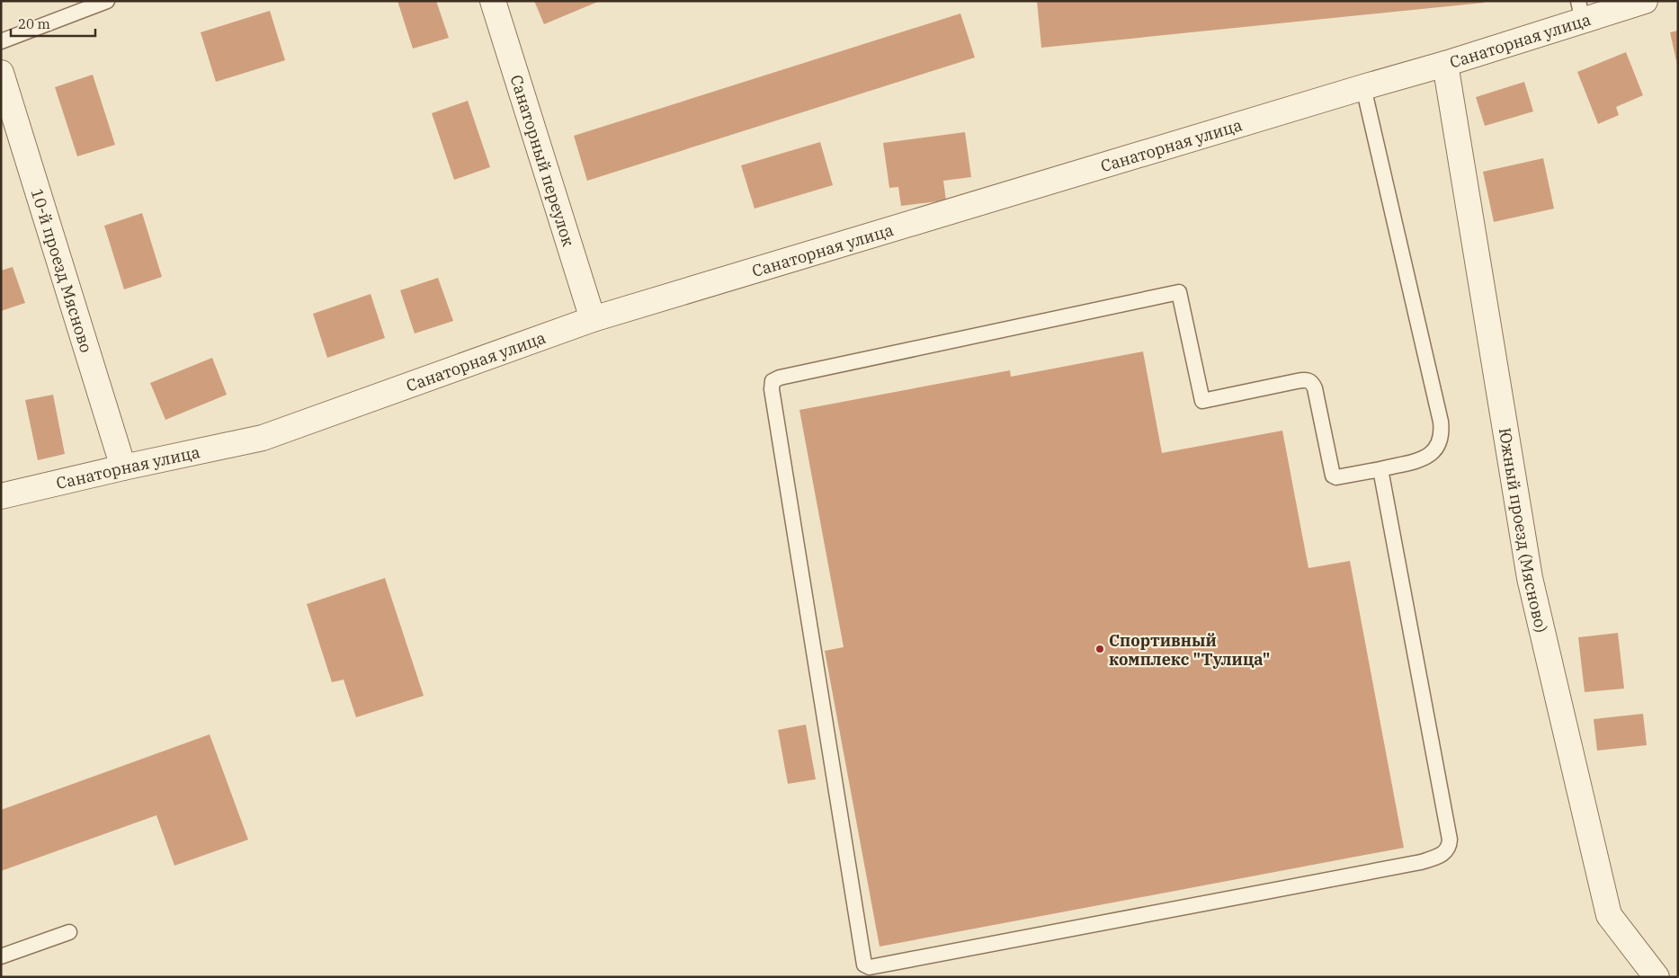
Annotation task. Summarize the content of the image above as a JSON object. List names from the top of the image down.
{
  "streets": {
    "street": [
      "Санаторная улица",
      "Санаторный переулок",
      "10-й проезд Мясново",
      "Южный проезд (Мясново)"
    ]
  },
  "crossings": [
    ["Санаторная улица", "Санаторный переулок"],
    ["Санаторная улица", "10-й проезд Мясново"],
    ["Санаторная улица", "Южный проезд (Мясново)"]
  ],
  "places": ["Спортивный комплекс \"Тулица\""],
  "scale_bar": "20 m"
}
